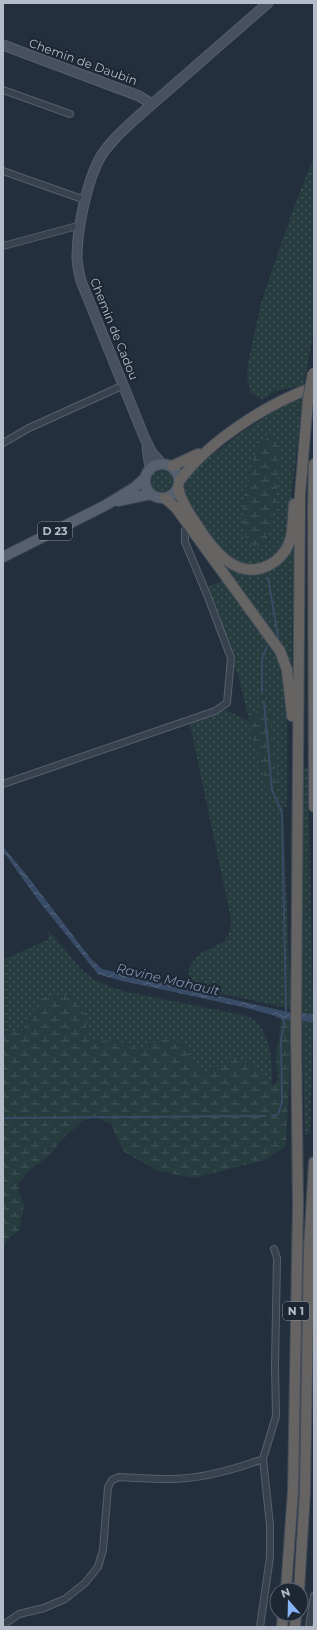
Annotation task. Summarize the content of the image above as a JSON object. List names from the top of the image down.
{
  "streets": {
    "highway": ["N 1"],
    "main road": ["Chemin de Daubin", "Chemin de Cadou", "D 23"]
  },
  "crossings": [
    ["Chemin de Daubin", "Chemin de Cadou"],
    ["Chemin de Cadou", "D 23"]
  ],
  "water": ["Ravine Mahault"],
  "north": "top"
}
